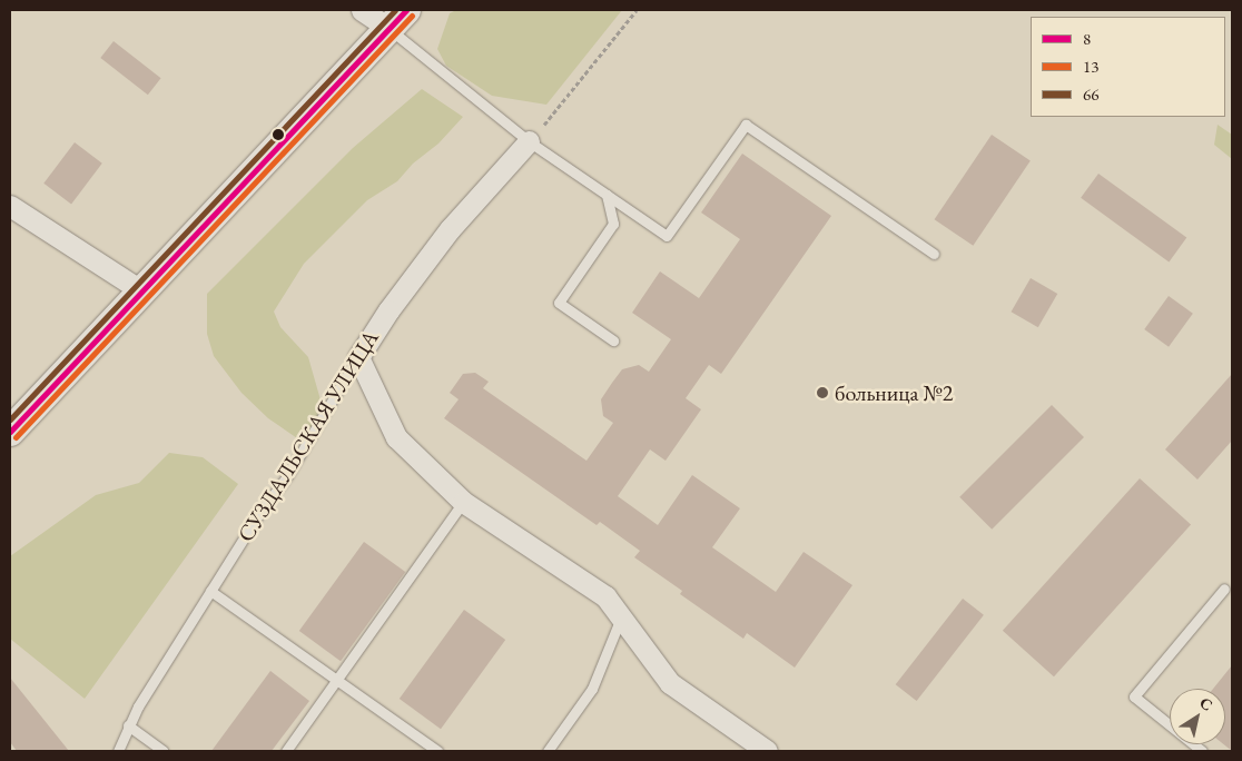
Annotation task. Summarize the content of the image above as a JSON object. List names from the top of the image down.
{
  "streets": {
    "street": ["СУЗДАЛЬСКАЯ УЛИЦА"]
  },
  "places": ["больница №2"],
  "lines": ["transit line 8", "transit line 66", "transit line 13"],
  "legend": ["8", "13", "66"],
  "north": "top right"
}
